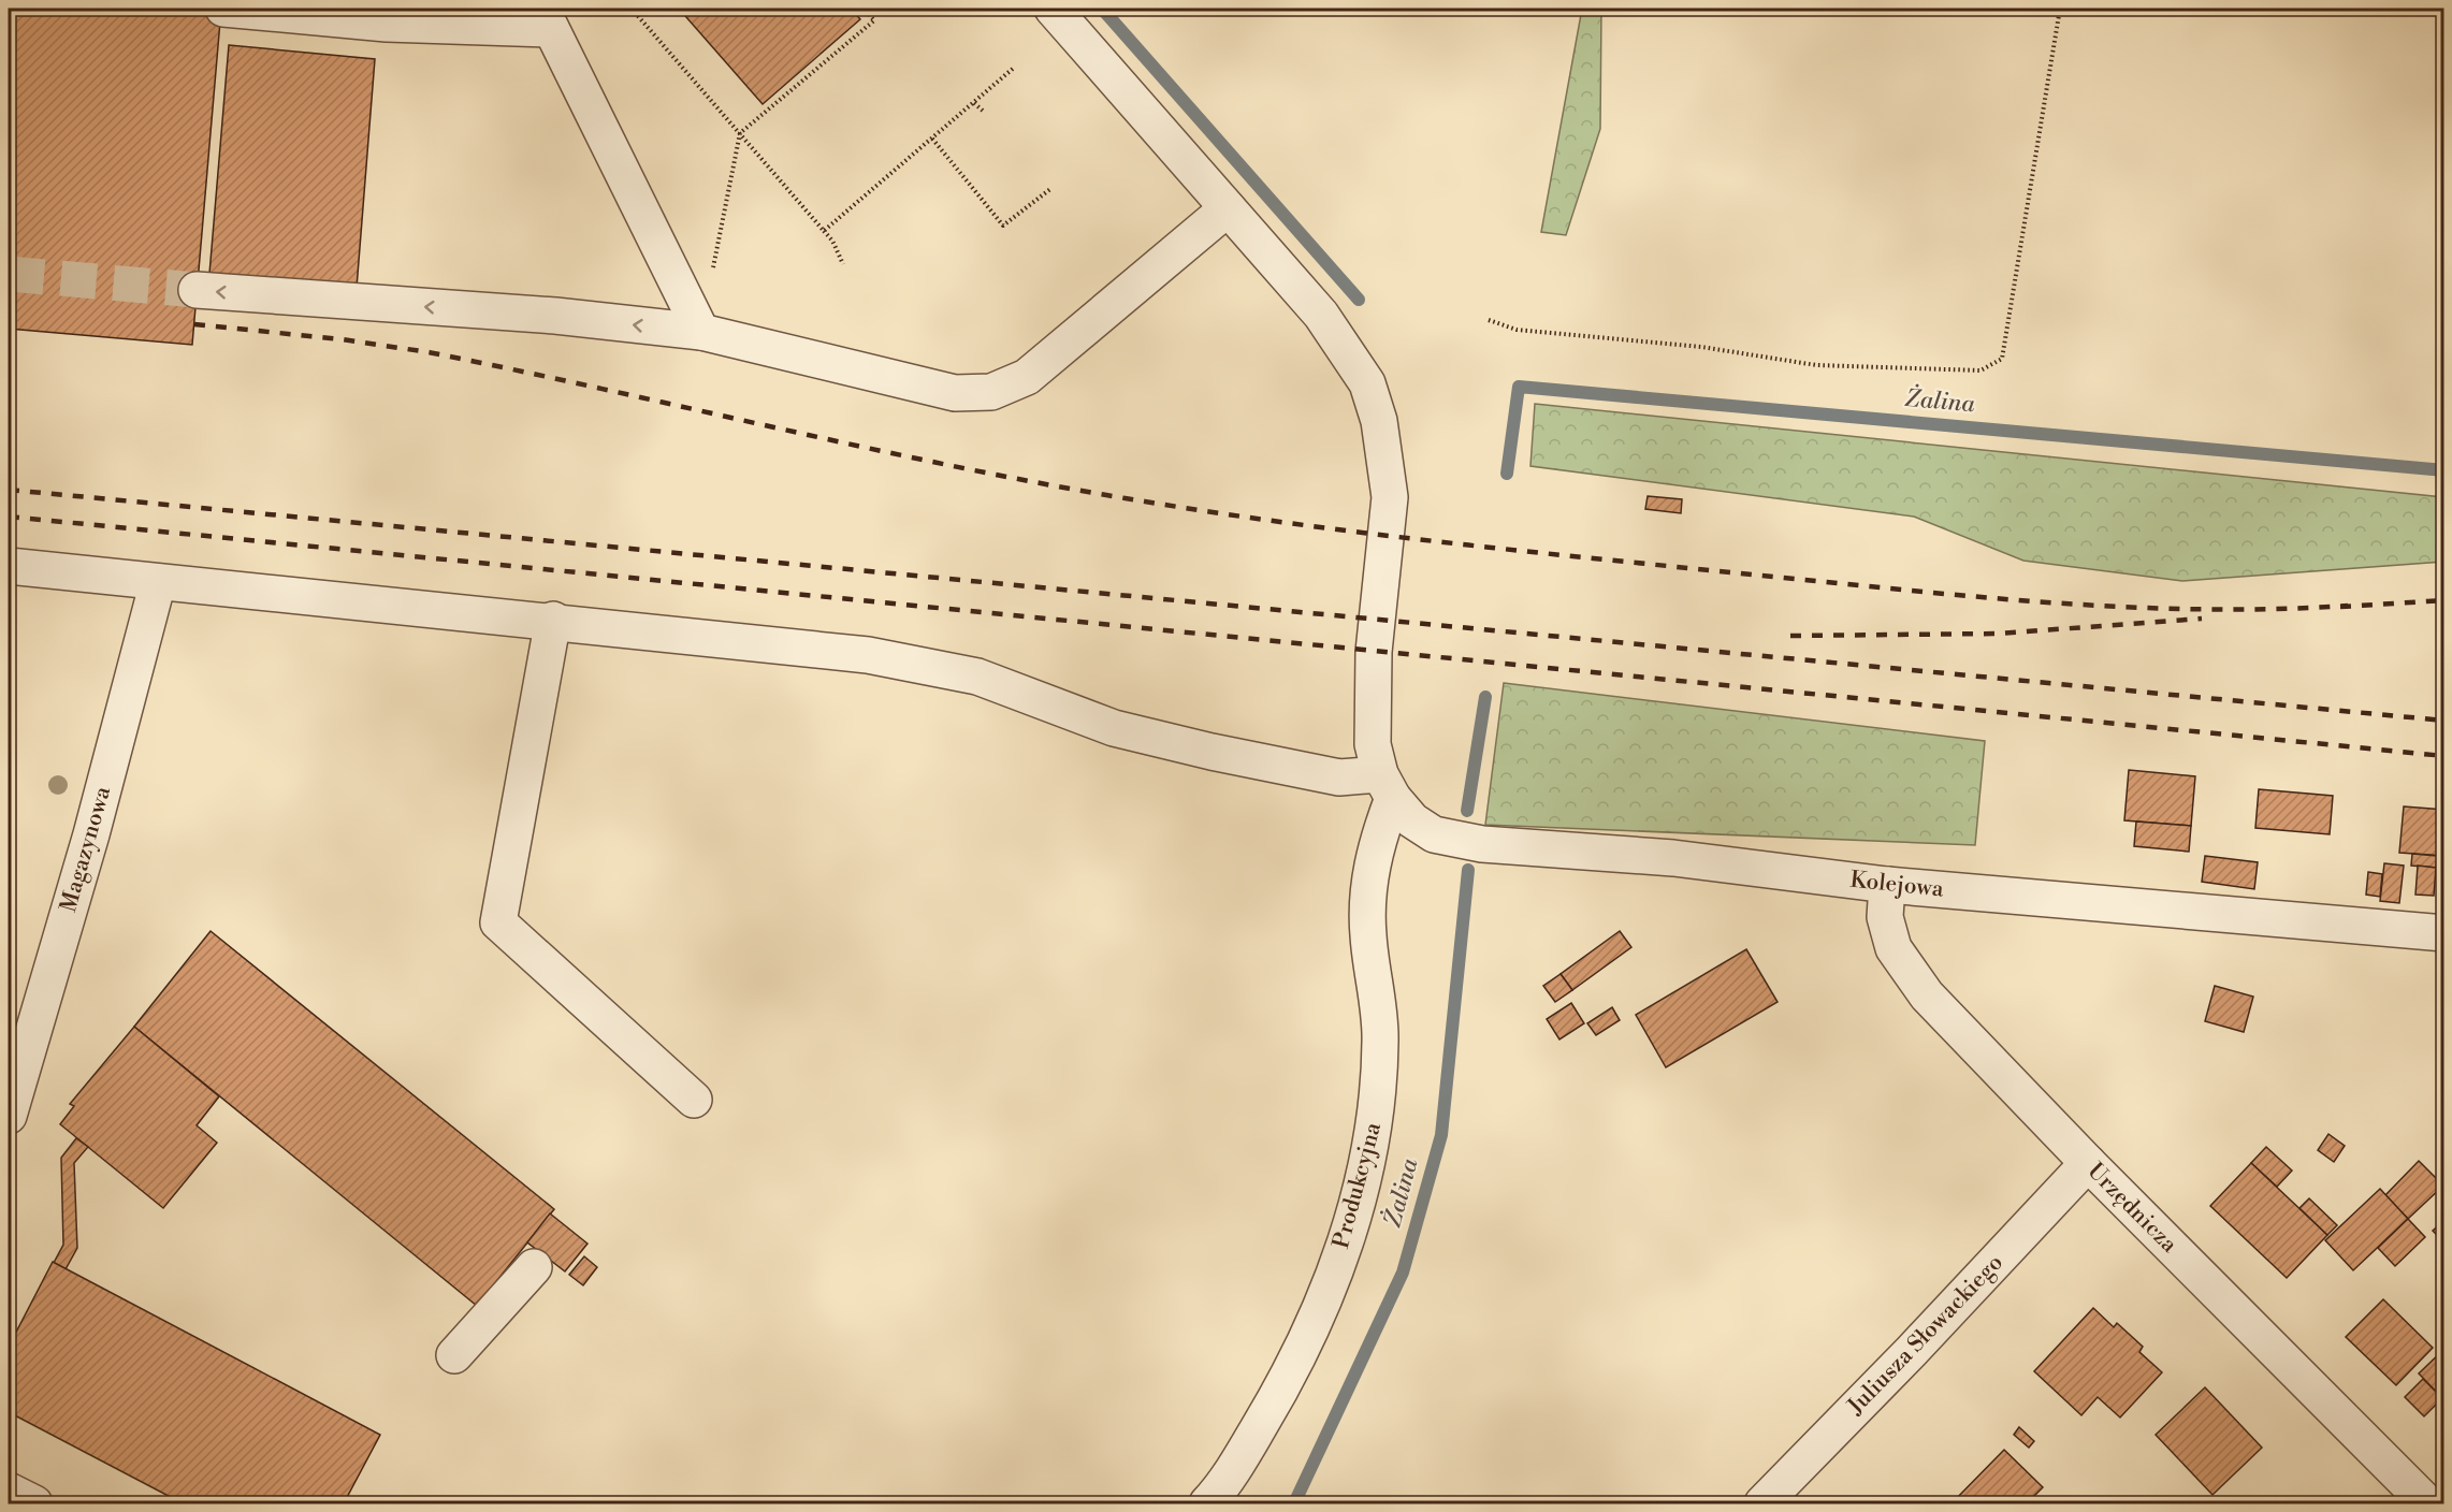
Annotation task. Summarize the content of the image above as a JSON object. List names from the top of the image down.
{
  "streets": {
    "street": [
      "Magazynowa",
      "Kolejowa",
      "Produkcyjna",
      "Urzędnicza",
      "Juliusza Słowackiego"
    ]
  },
  "crossings": [
    ["Kolejowa", "Produkcyjna"],
    ["Kolejowa", "Urzędnicza"],
    ["Urzędnicza", "Juliusza Słowackiego"]
  ],
  "water": ["Żalina"]
}
